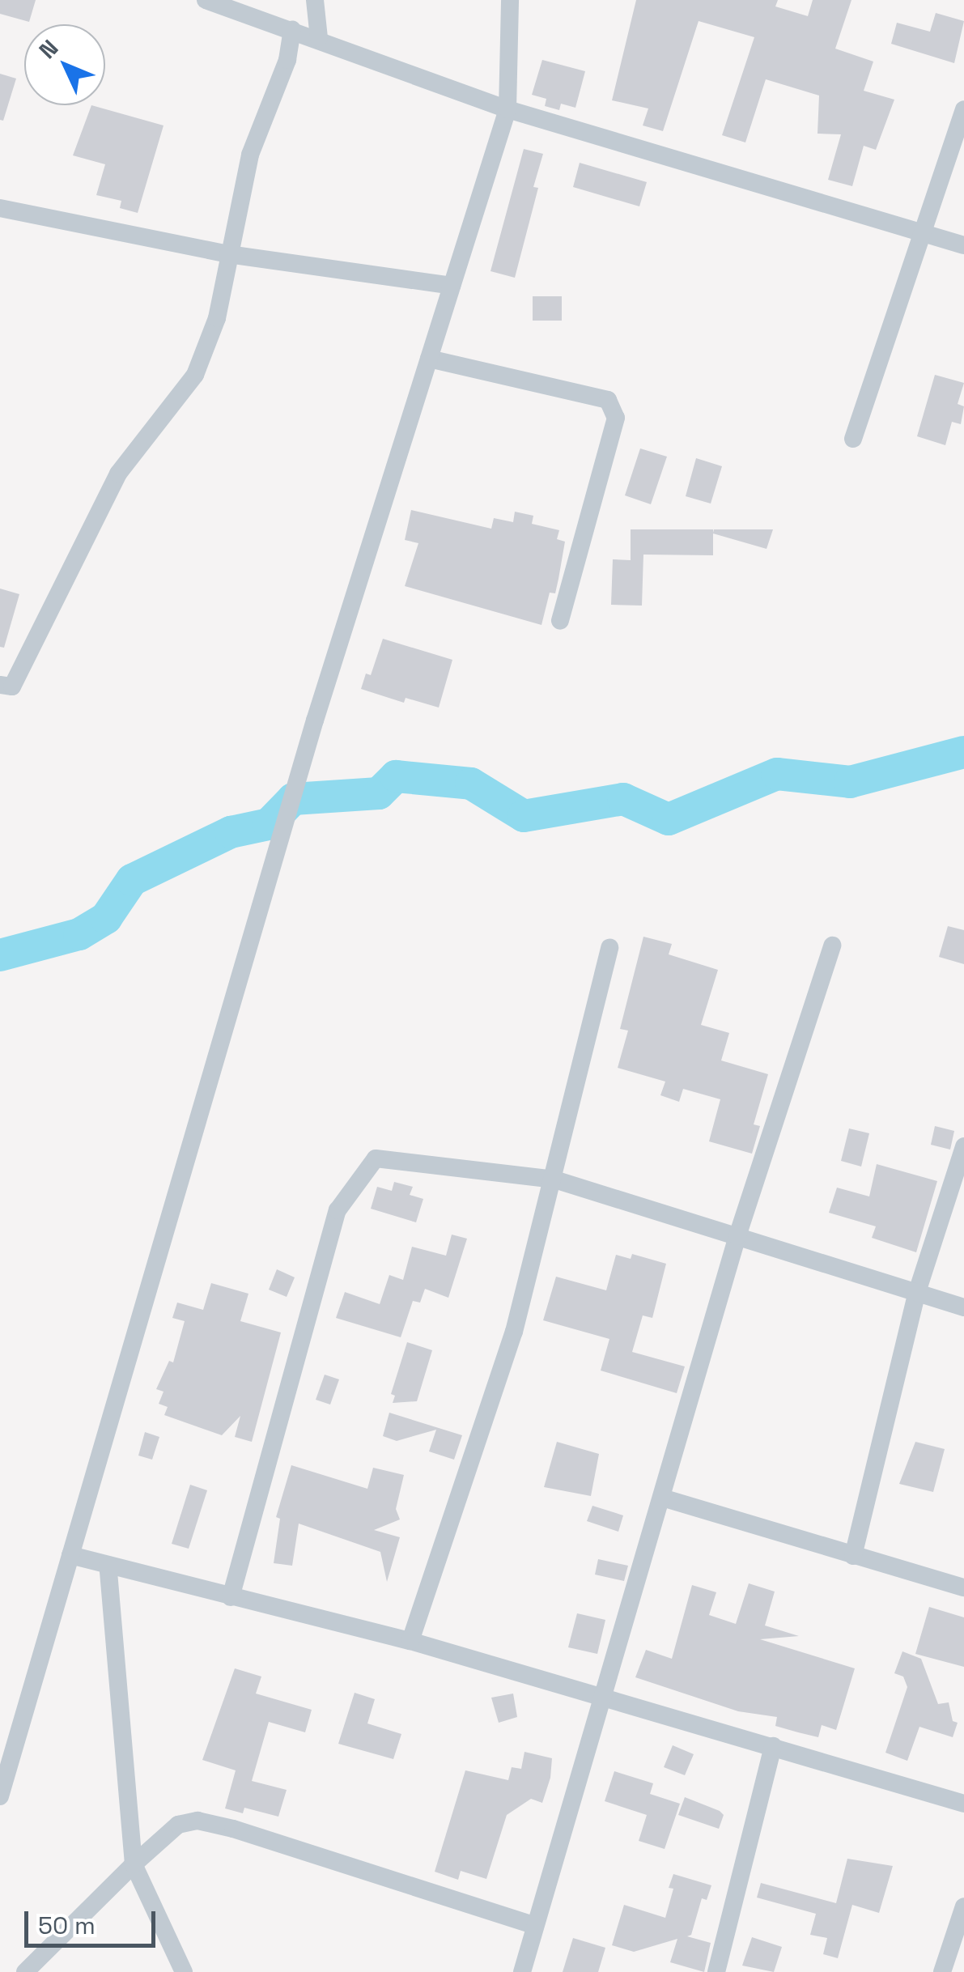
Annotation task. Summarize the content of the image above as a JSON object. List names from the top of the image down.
{
  "scale_bar": "50 m",
  "north": "top left"
}
